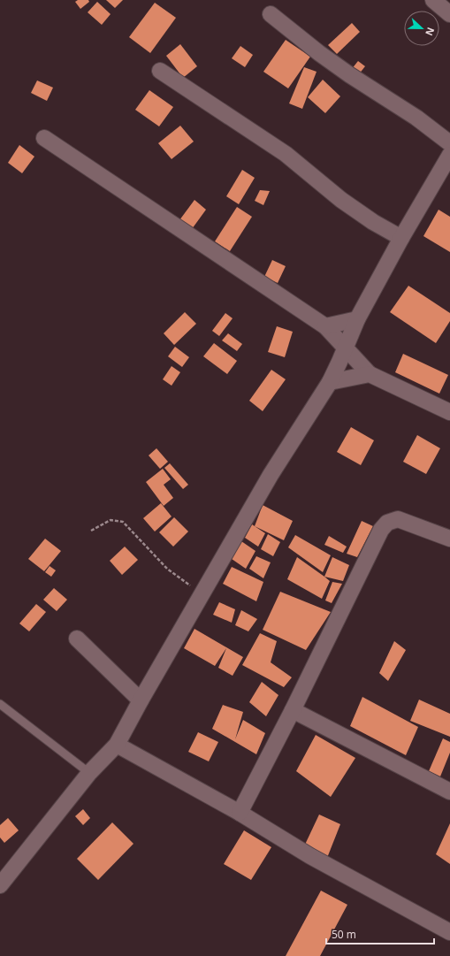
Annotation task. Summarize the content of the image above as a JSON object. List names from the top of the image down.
{
  "scale_bar": "50 m",
  "north": "right"
}
